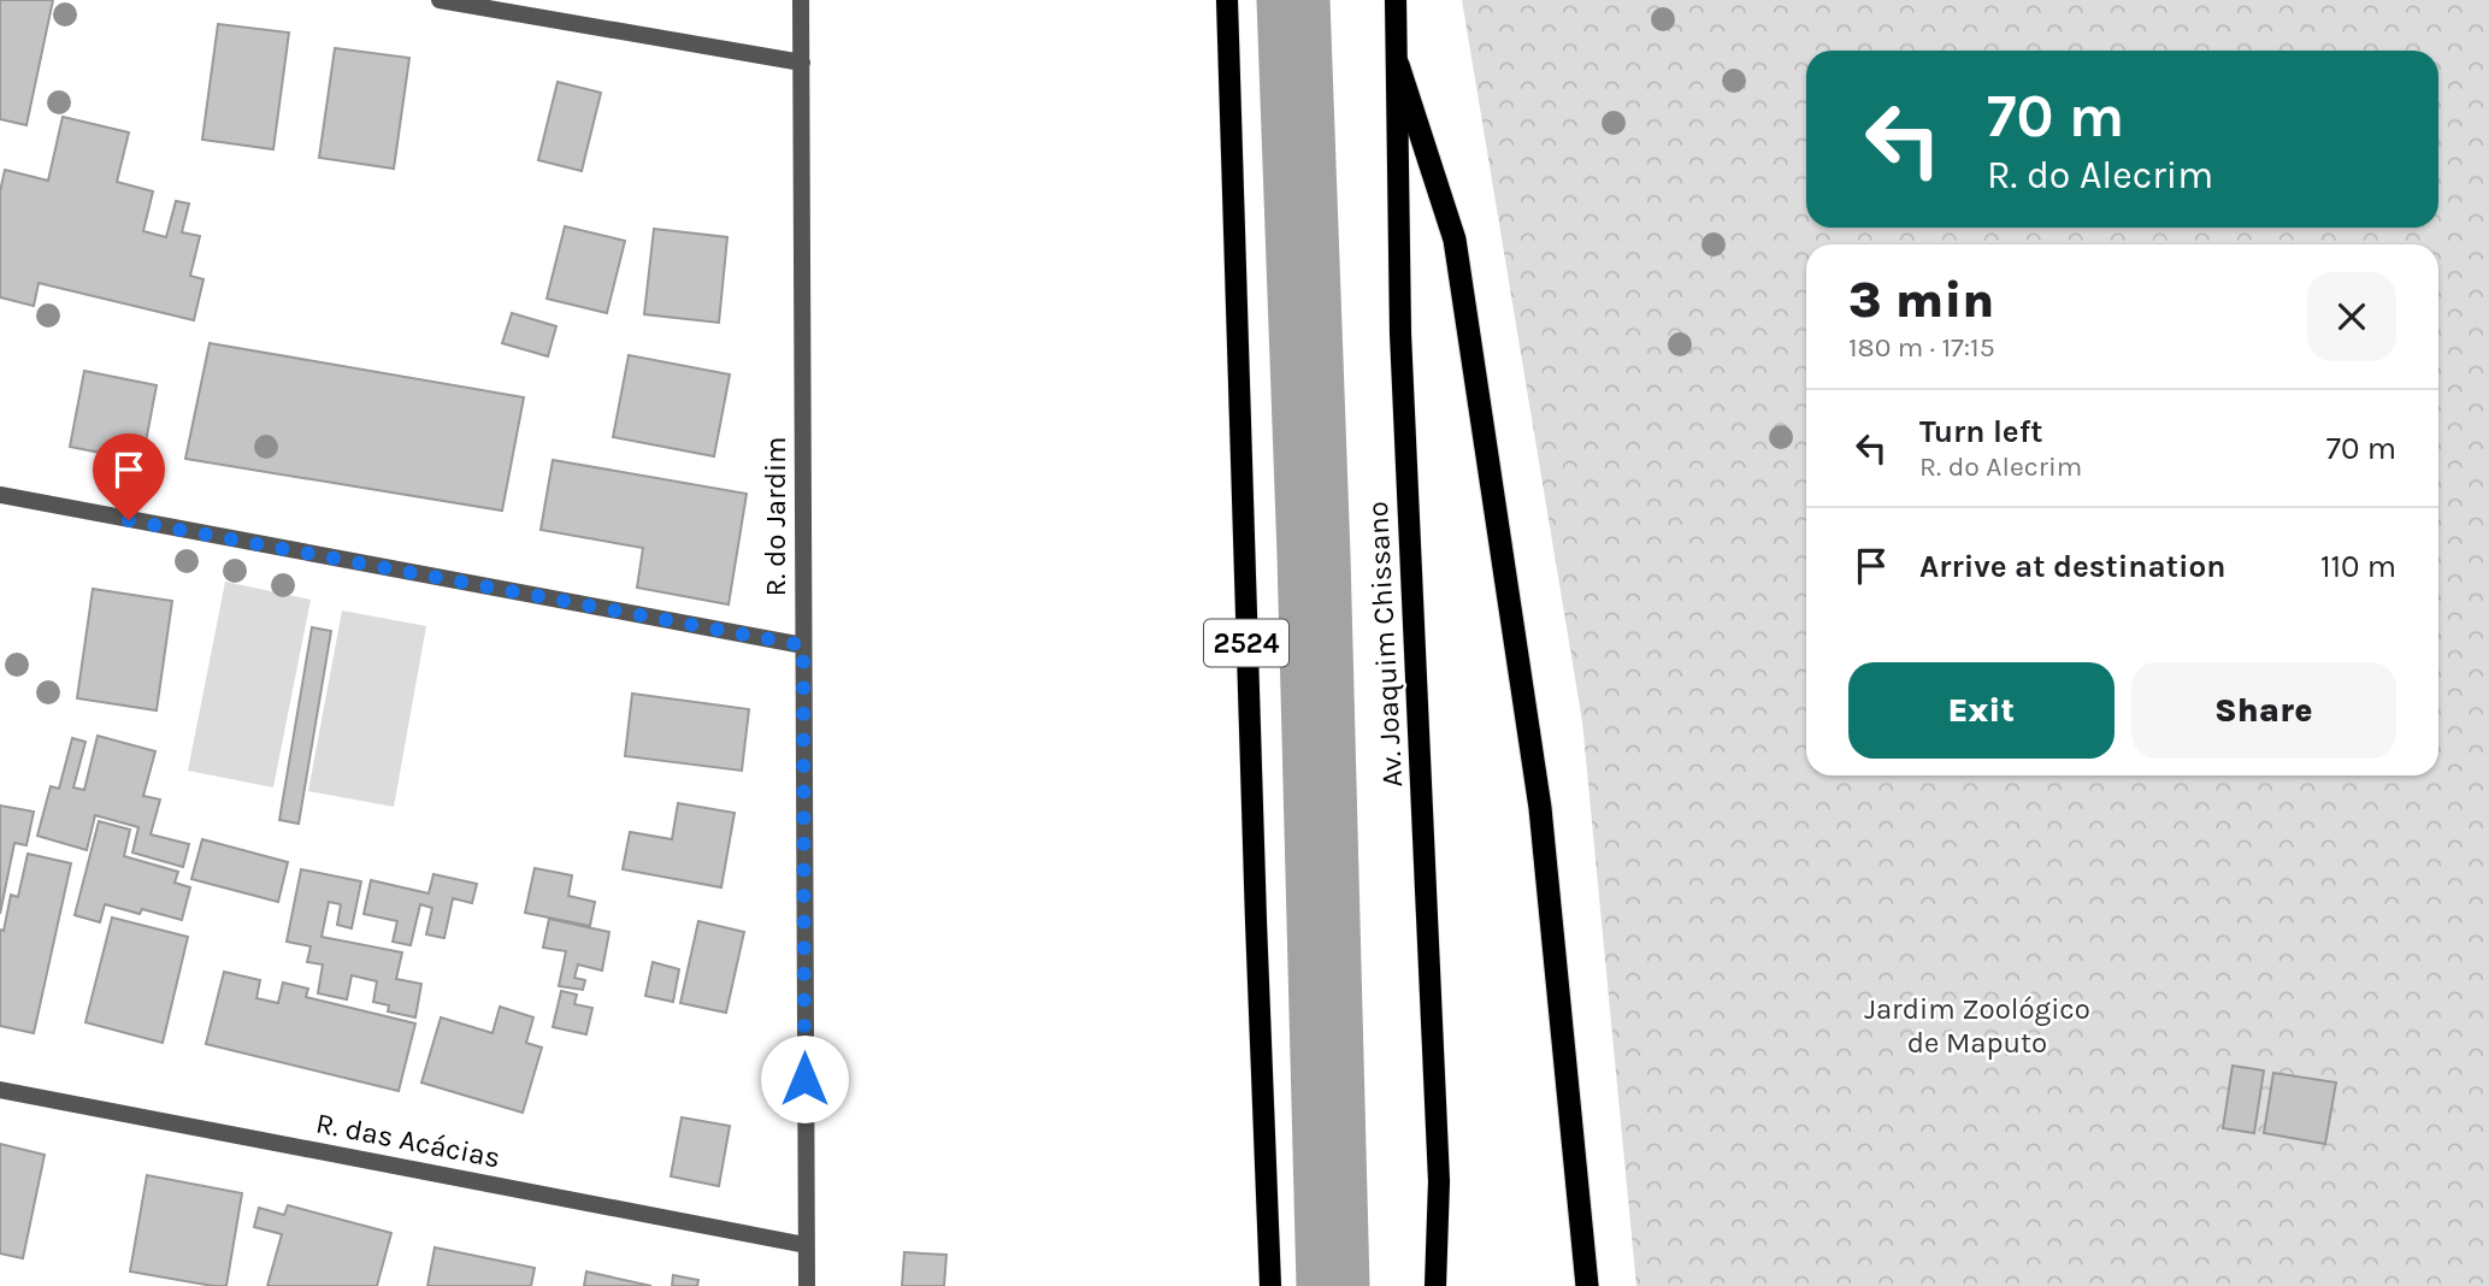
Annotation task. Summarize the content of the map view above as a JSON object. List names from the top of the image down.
{
  "streets": {
    "main road": ["2524", "Av. Joaquim Chissano"],
    "street": ["R. do Jardim", "R. das Acácias"]
  },
  "crossings": [
    ["R. do Jardim", "R. das Acácias"]
  ],
  "parks": ["Jardim Zoológico de Maputo"],
  "page": {
    "turn": ["70 m", "R. do Alecrim"],
    "heading": ["3 min", "180 m · 17:15"],
    "list": [
      {
        "name": "Turn left",
        "note": "R. do Alecrim",
        "value": "70 m"
      },
      {
        "name": "Arrive at destination",
        "value": "110 m"
      }
    ],
    "buttons": ["Exit", "Share"]
  }
}
